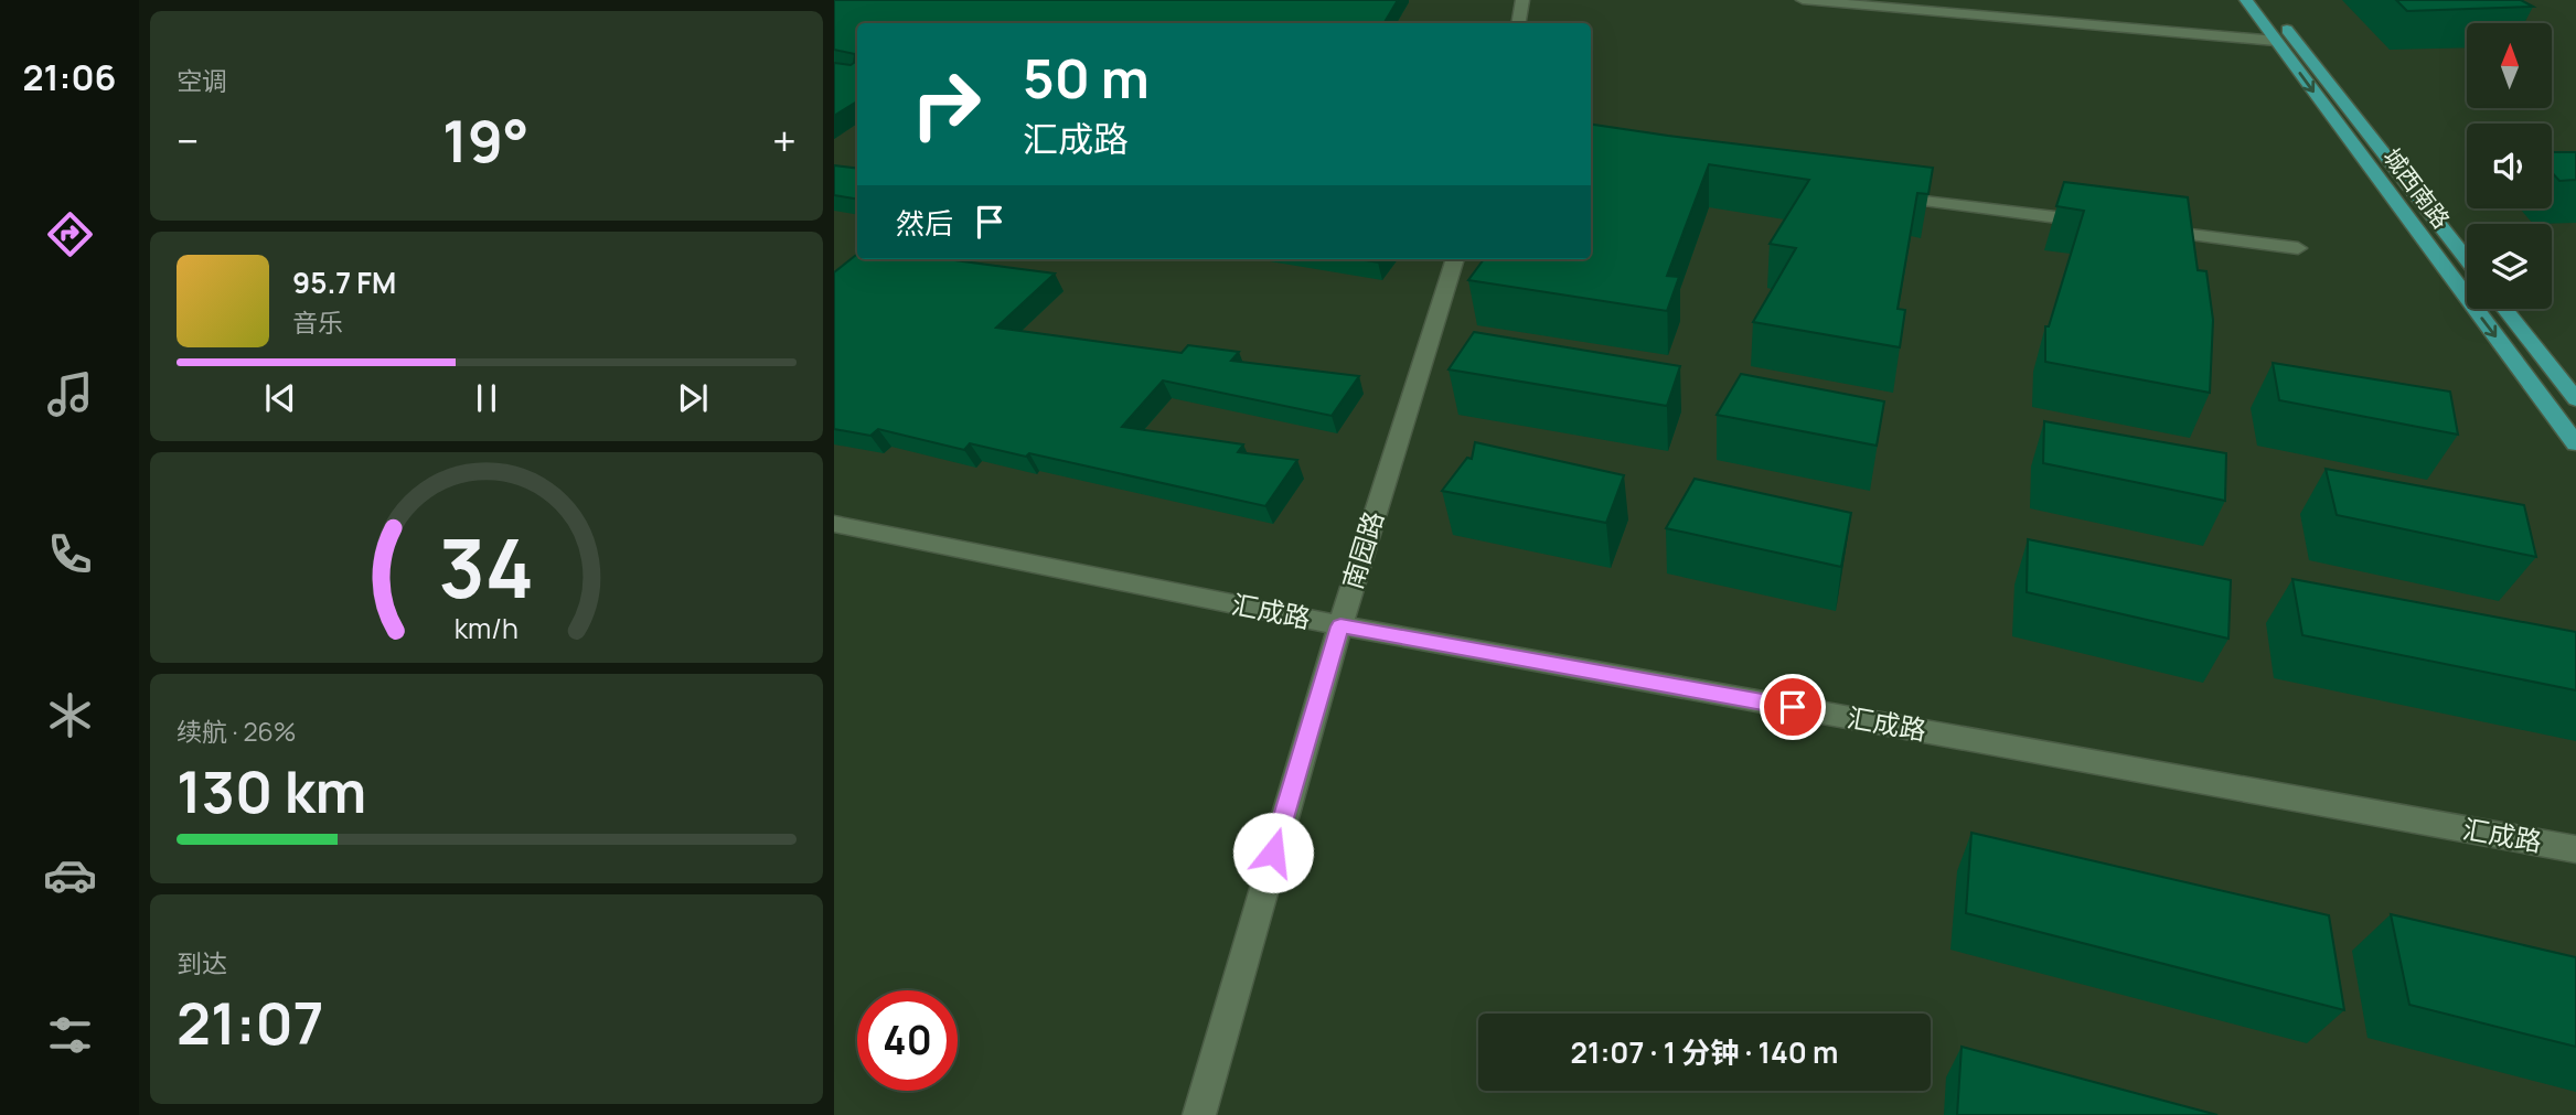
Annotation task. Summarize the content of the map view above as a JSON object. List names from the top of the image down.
{
  "streets": {
    "main road": ["城西南路"],
    "street": ["南园路", "汇成路"]
  },
  "crossings": [
    ["南园路", "汇成路"]
  ],
  "north": "top",
  "page": {
    "tabs": "21:06",
    "tile": [
      "空调",
      ["续航 · 26%", "130 km"],
      ["到达", "21:07"]
    ],
    "turn": ["50 m", "汇成路"],
    "heat": ["−", "19°", "+"],
    "then": "然后",
    "song": ["95.7 FM", "音乐"],
    "limit": "40",
    "trip": "21:07 · 1 分钟 · 140 m",
    "gauge": ["34", "km/h"]
  }
}
